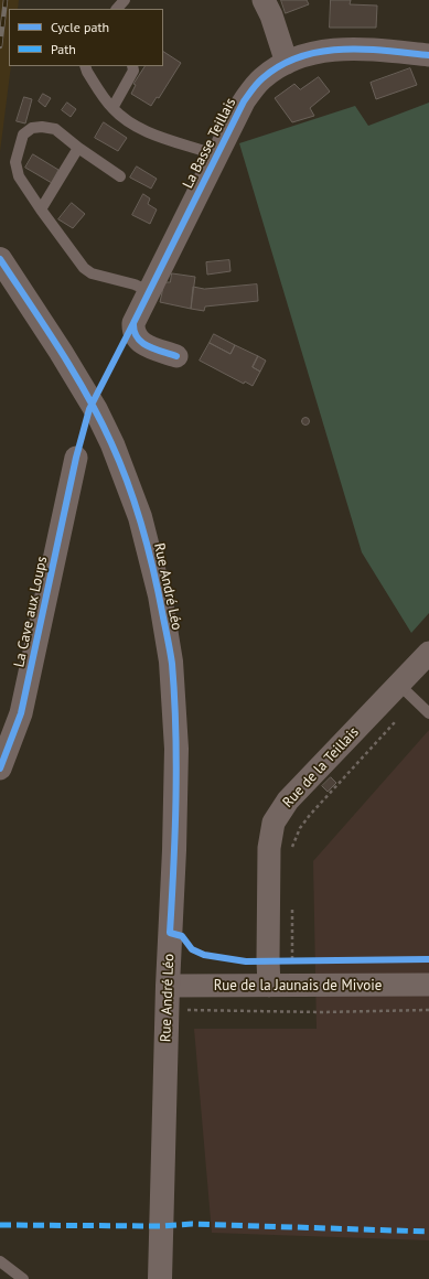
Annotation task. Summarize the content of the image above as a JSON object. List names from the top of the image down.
{
  "streets": {
    "street": [
      "La Basse Teillais",
      "Rue André Léo",
      "La Cave aux Loups",
      "Rue de la Teillais",
      "Rue de la Jaunais de Mivoie"
    ]
  },
  "crossings": [
    ["Rue André Léo", "Rue de la Jaunais de Mivoie"],
    ["Rue de la Teillais", "Rue de la Jaunais de Mivoie"]
  ],
  "legend": ["Cycle path", "Path"]
}
